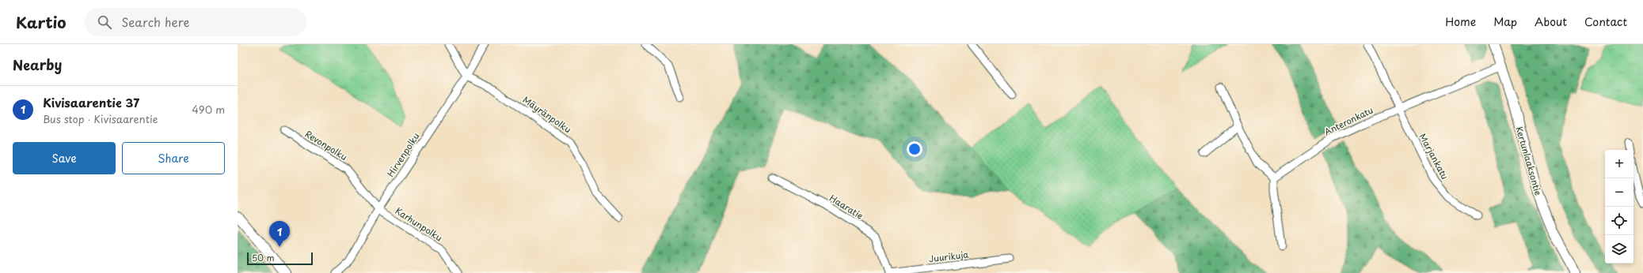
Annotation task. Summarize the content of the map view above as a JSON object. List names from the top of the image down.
{
  "streets": {
    "street": [
      "Mäyränpolku",
      "Anteronkatu",
      "Revonpolku",
      "Hirvenpolku",
      "Marjankatu",
      "Kertunlaaksontie",
      "Haaratie",
      "Karhunpolku",
      "Juurikuja"
    ]
  },
  "crossings": [
    ["Mäyränpolku", "Hirvenpolku"],
    ["Anteronkatu", "Marjankatu"],
    ["Anteronkatu", "Kertunlaaksontie"],
    ["Revonpolku", "Hirvenpolku"],
    ["Revonpolku", "Karhunpolku"],
    ["Hirvenpolku", "Karhunpolku"],
    ["Haaratie", "Juurikuja"]
  ],
  "scale_bar": "50 m",
  "page": {
    "header": "Kartio",
    "search": "Search here",
    "nav": [
      "Home",
      "Map",
      "About",
      "Contact"
    ],
    "heading": "Nearby",
    "list": [
      {
        "mark": "1",
        "name": "Kivisaarentie 37",
        "note": "Bus stop · Kivisaarentie",
        "value": "490 m"
      }
    ],
    "buttons": ["Save", "Share"],
    "map_buttons": ["+", "−"],
    "pins": "1",
    "scale": "50 m"
  }
}
